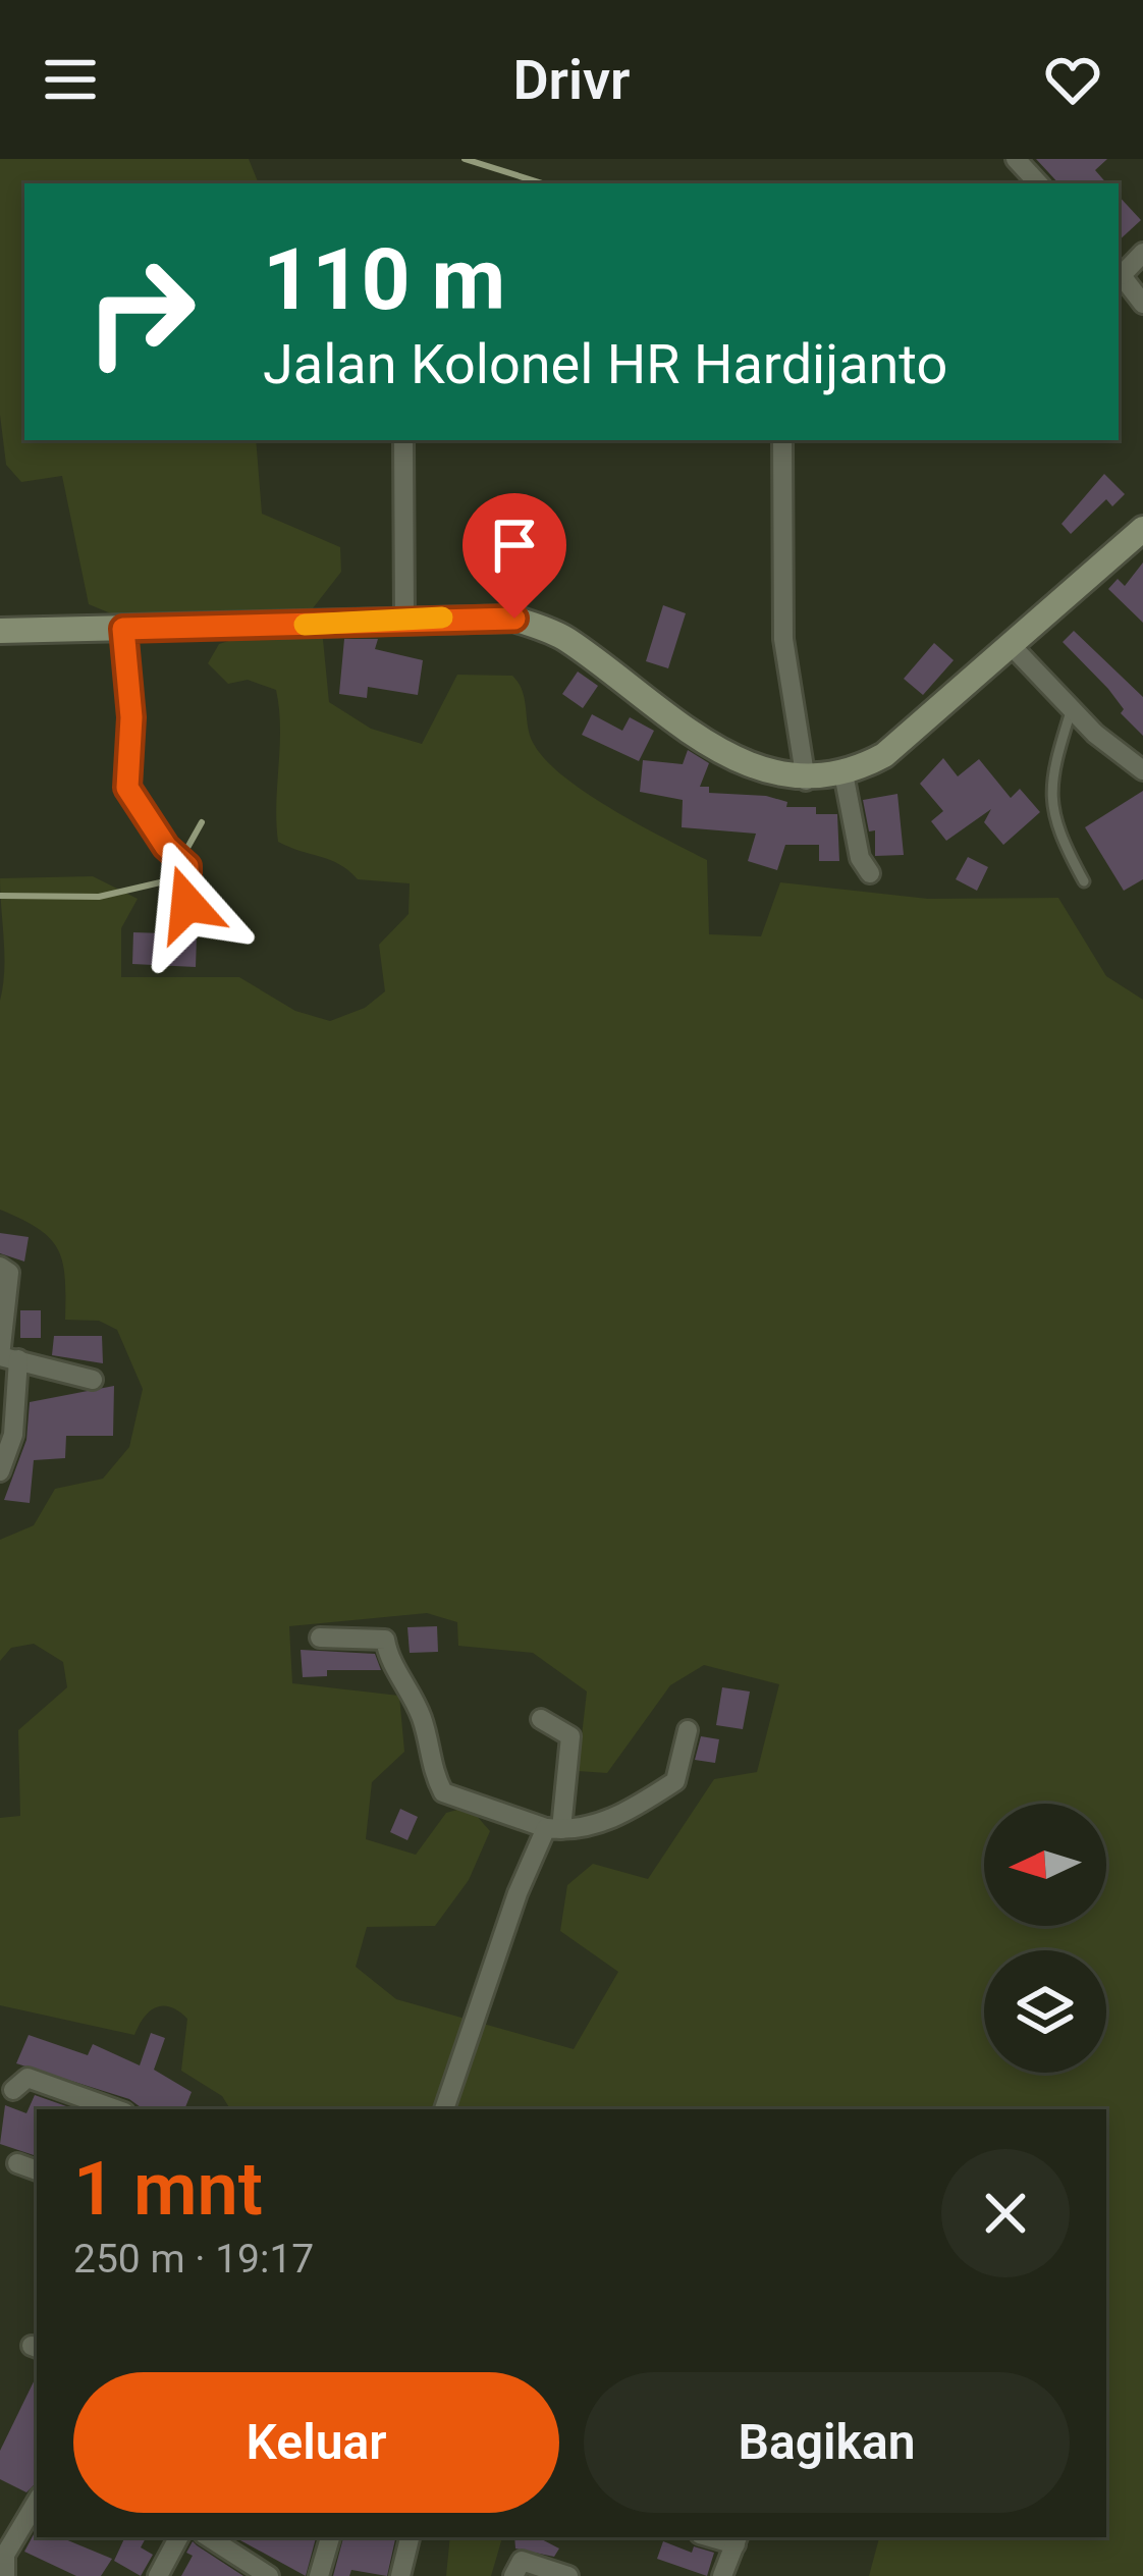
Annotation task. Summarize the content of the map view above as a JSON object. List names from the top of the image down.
{
  "north": "left",
  "page": {
    "header": "Drivr",
    "turn": ["110 m", "Jalan Kolonel HR Hardijanto"],
    "heading": ["1 mnt", "250 m · 19:17"],
    "buttons": ["Keluar", "Bagikan"]
  }
}
